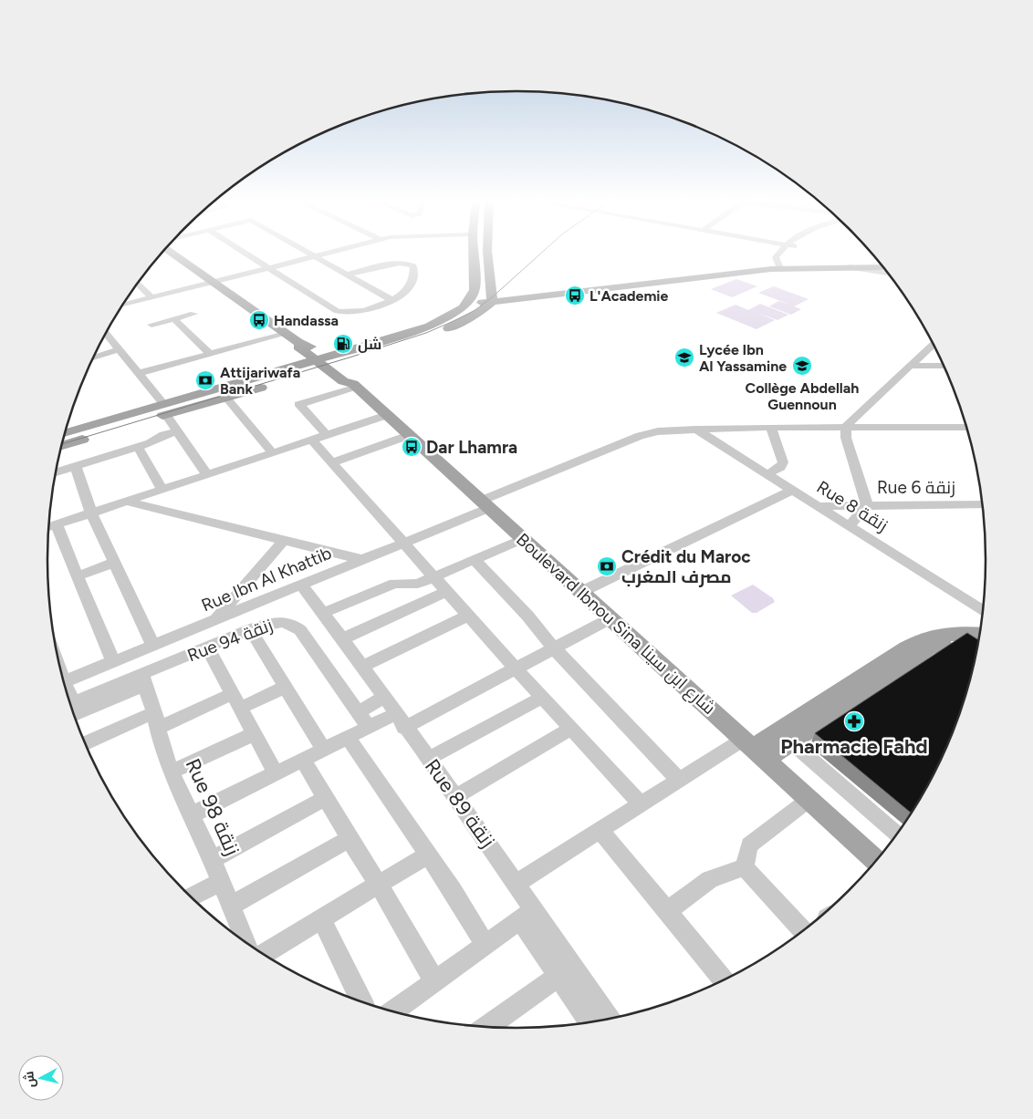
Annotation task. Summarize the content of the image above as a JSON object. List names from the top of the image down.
{
  "streets": {
    "main road": ["Boulevard Ibnou Sina شارع ابن سينا"],
    "street": [
      "Rue 6 زنقة",
      "Rue 8 زنقة",
      "Rue Ibn Al Khattib",
      "Rue 94 زنقة",
      "Rue 89 زنقة",
      "Rue 98 زنقة"
    ]
  },
  "crossings": [
    ["Rue 6 زنقة", "Rue 8 زنقة"],
    ["Rue 8 زنقة", "Rue Ibn Al Khattib"],
    ["Rue Ibn Al Khattib", "Boulevard Ibnou Sina شارع ابن سينا"],
    ["Rue Ibn Al Khattib", "Rue 89 زنقة"],
    ["Rue 94 زنقة", "Rue 98 زنقة"]
  ],
  "places": {
    "bus stop": ["L'Academie", "Handassa", "Dar Lhamra"],
    "fuel station": ["شل"],
    "school or university": ["Lycée Ibn Al Yassamine", "Collège Abdellah Guennoun"],
    "bank": ["Attijariwafa Bank", "Crédit du Maroc مصرف المغرب"],
    "pharmacy": ["Pharmacie Fahd"]
  },
  "north": "left"
}
